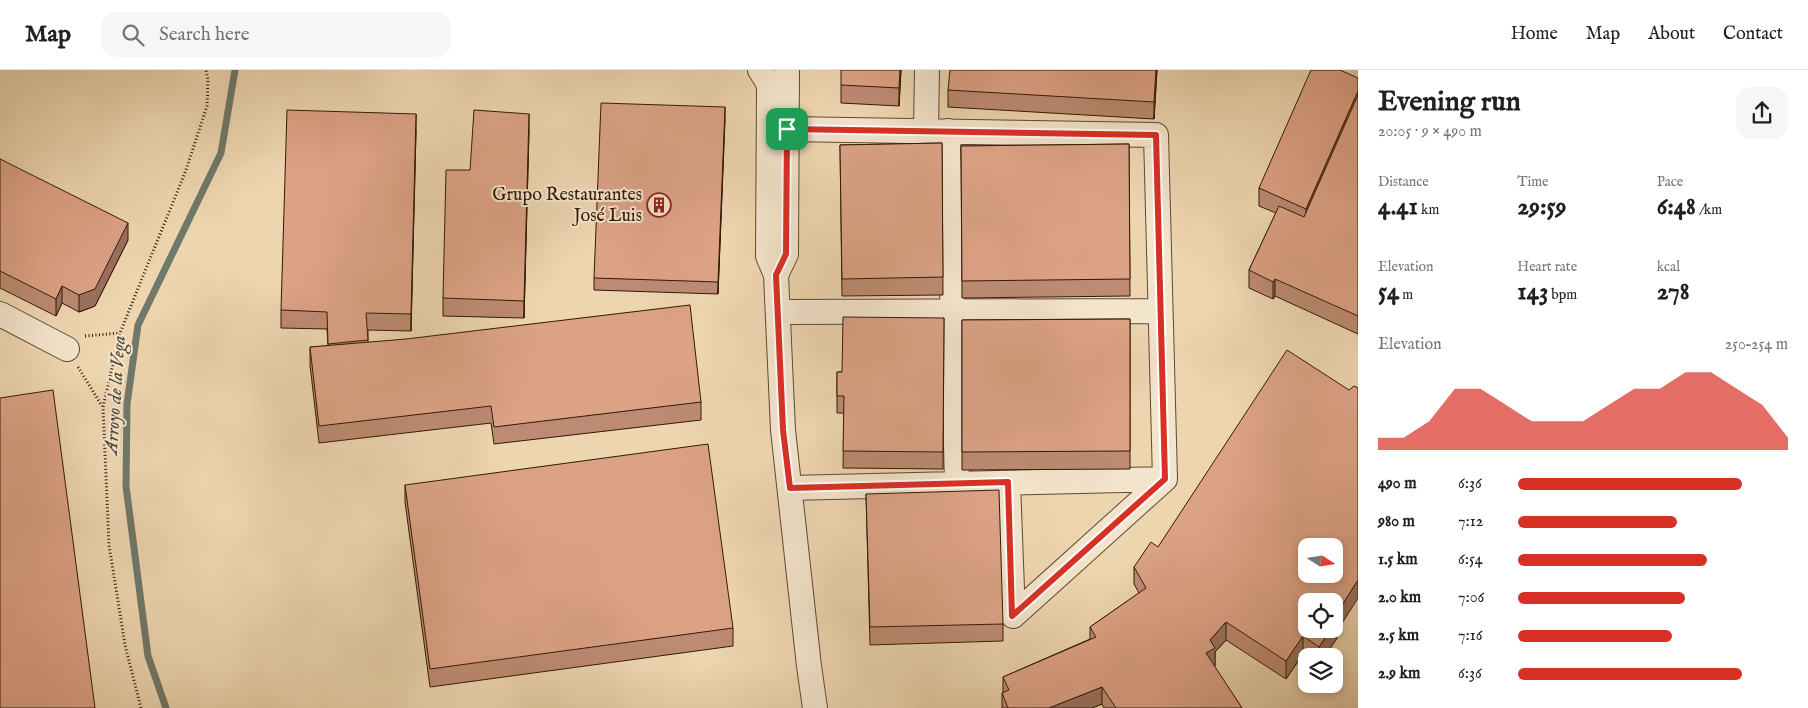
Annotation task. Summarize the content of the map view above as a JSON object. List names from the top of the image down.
{
  "water": ["Arroyo de la Vega"],
  "places": {
    "building": ["Grupo Restaurantes José Luis"]
  },
  "north": "right",
  "page": {
    "header": "Map",
    "search": "Search here",
    "nav": [
      "Home",
      "Map",
      "About",
      "Contact"
    ],
    "heading": ["Evening run", "20:05 · 9 × 490 m"],
    "stats": [
      ["Distance", "4.41 km"],
      ["Time", "29:59"],
      ["Pace", "6:48 /km"],
      ["Elevation", "54 m"],
      ["Heart rate", "143 bpm"],
      ["kcal", "278"]
    ],
    "chart": ["Elevation", "250–254 m"],
    "list": [
      {
        "name": "490 m",
        "note": "6:36"
      },
      {
        "name": "980 m",
        "note": "7:12"
      },
      {
        "name": "1.5 km",
        "note": "6:54"
      },
      {
        "name": "2.0 km",
        "note": "7:06"
      },
      {
        "name": "2.5 km",
        "note": "7:16"
      },
      {
        "name": "2.9 km",
        "note": "6:36"
      }
    ]
  }
}
